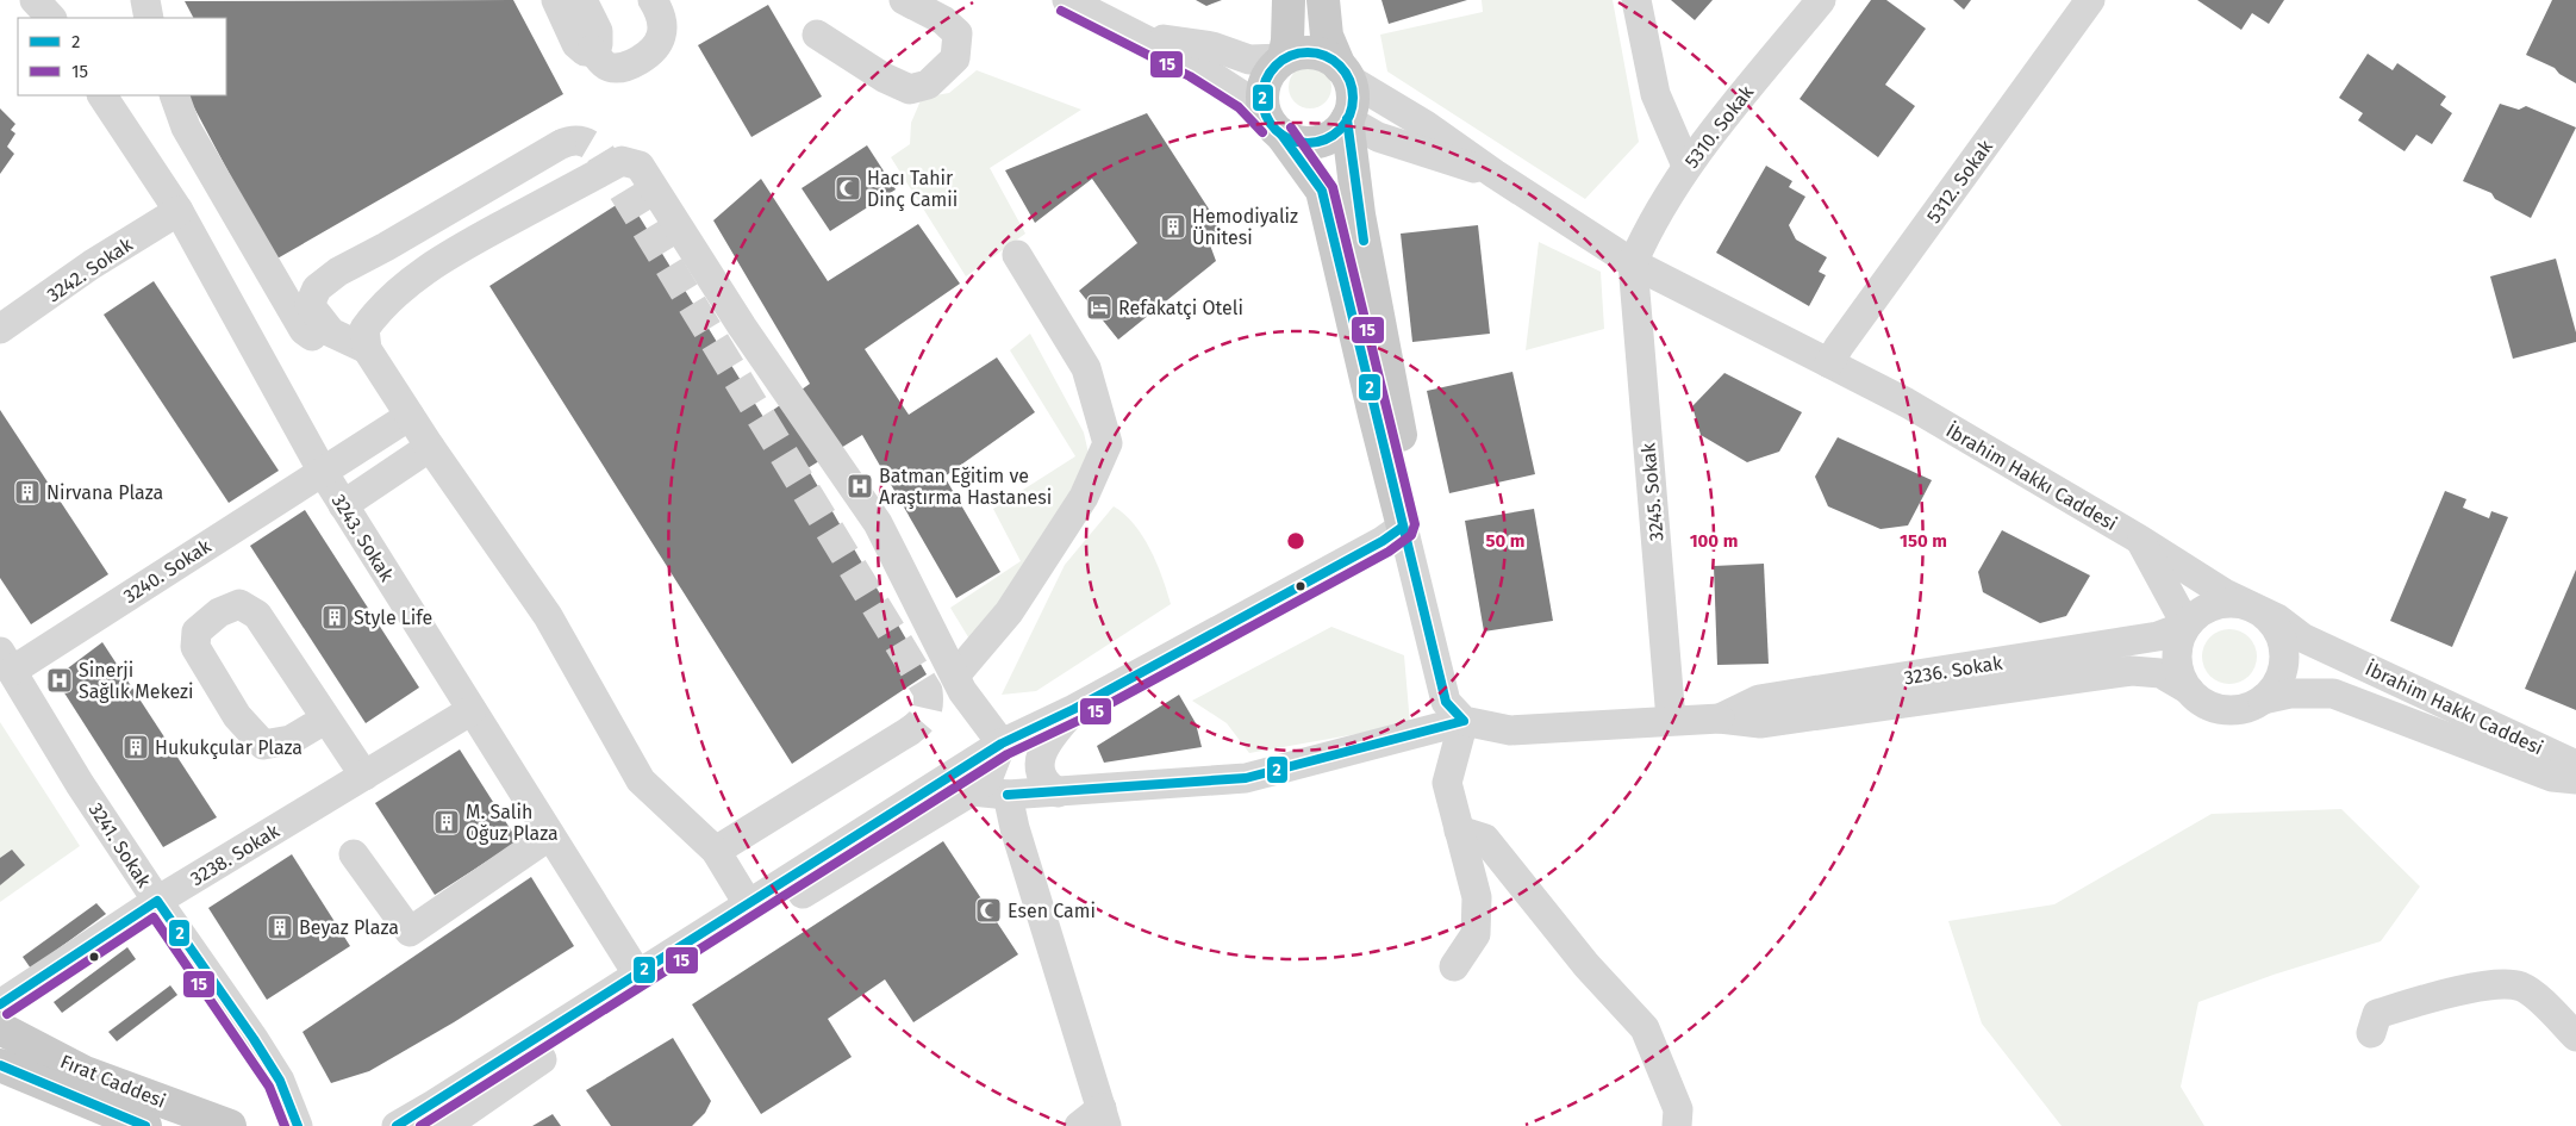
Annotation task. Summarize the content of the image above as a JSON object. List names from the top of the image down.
{
  "streets": {
    "main road": ["Fırat Caddesi"],
    "street": [
      "5310. Sokak",
      "5312. Sokak",
      "3242. Sokak",
      "İbrahim Hakkı Caddesi",
      "3245. Sokak",
      "3243. Sokak",
      "3240. Sokak",
      "3236. Sokak",
      "3241. Sokak",
      "3238. Sokak"
    ]
  },
  "crossings": [
    ["5310. Sokak", "İbrahim Hakkı Caddesi"],
    ["5310. Sokak", "3245. Sokak"],
    ["5312. Sokak", "İbrahim Hakkı Caddesi"],
    ["3242. Sokak", "3243. Sokak"],
    ["İbrahim Hakkı Caddesi", "3245. Sokak"],
    ["İbrahim Hakkı Caddesi", "3236. Sokak"],
    ["3245. Sokak", "3236. Sokak"],
    ["3243. Sokak", "3240. Sokak"],
    ["3243. Sokak", "3238. Sokak"],
    ["3240. Sokak", "3241. Sokak"],
    ["3241. Sokak", "3238. Sokak"]
  ],
  "places": {
    "mosque": ["Hacı Tahir Dinç Camii", "Esen Cami"],
    "building": [
      "Hemodiyaliz Ünitesi",
      "Nirvana Plaza",
      "Style Life",
      "Hukukçular Plaza",
      "M. Salih Oğuz Plaza",
      "Beyaz Plaza"
    ],
    "hotel": ["Refakatçi Oteli"],
    "hospital": ["Batman Eğitim ve Araştırma Hastanesi", "Sinerji Sağlık Mekezi"]
  },
  "lines": ["transit line 15", "transit line 2"],
  "legend": ["2", "15"],
  "rings": ["50 m", "100 m", "150 m"]
}
